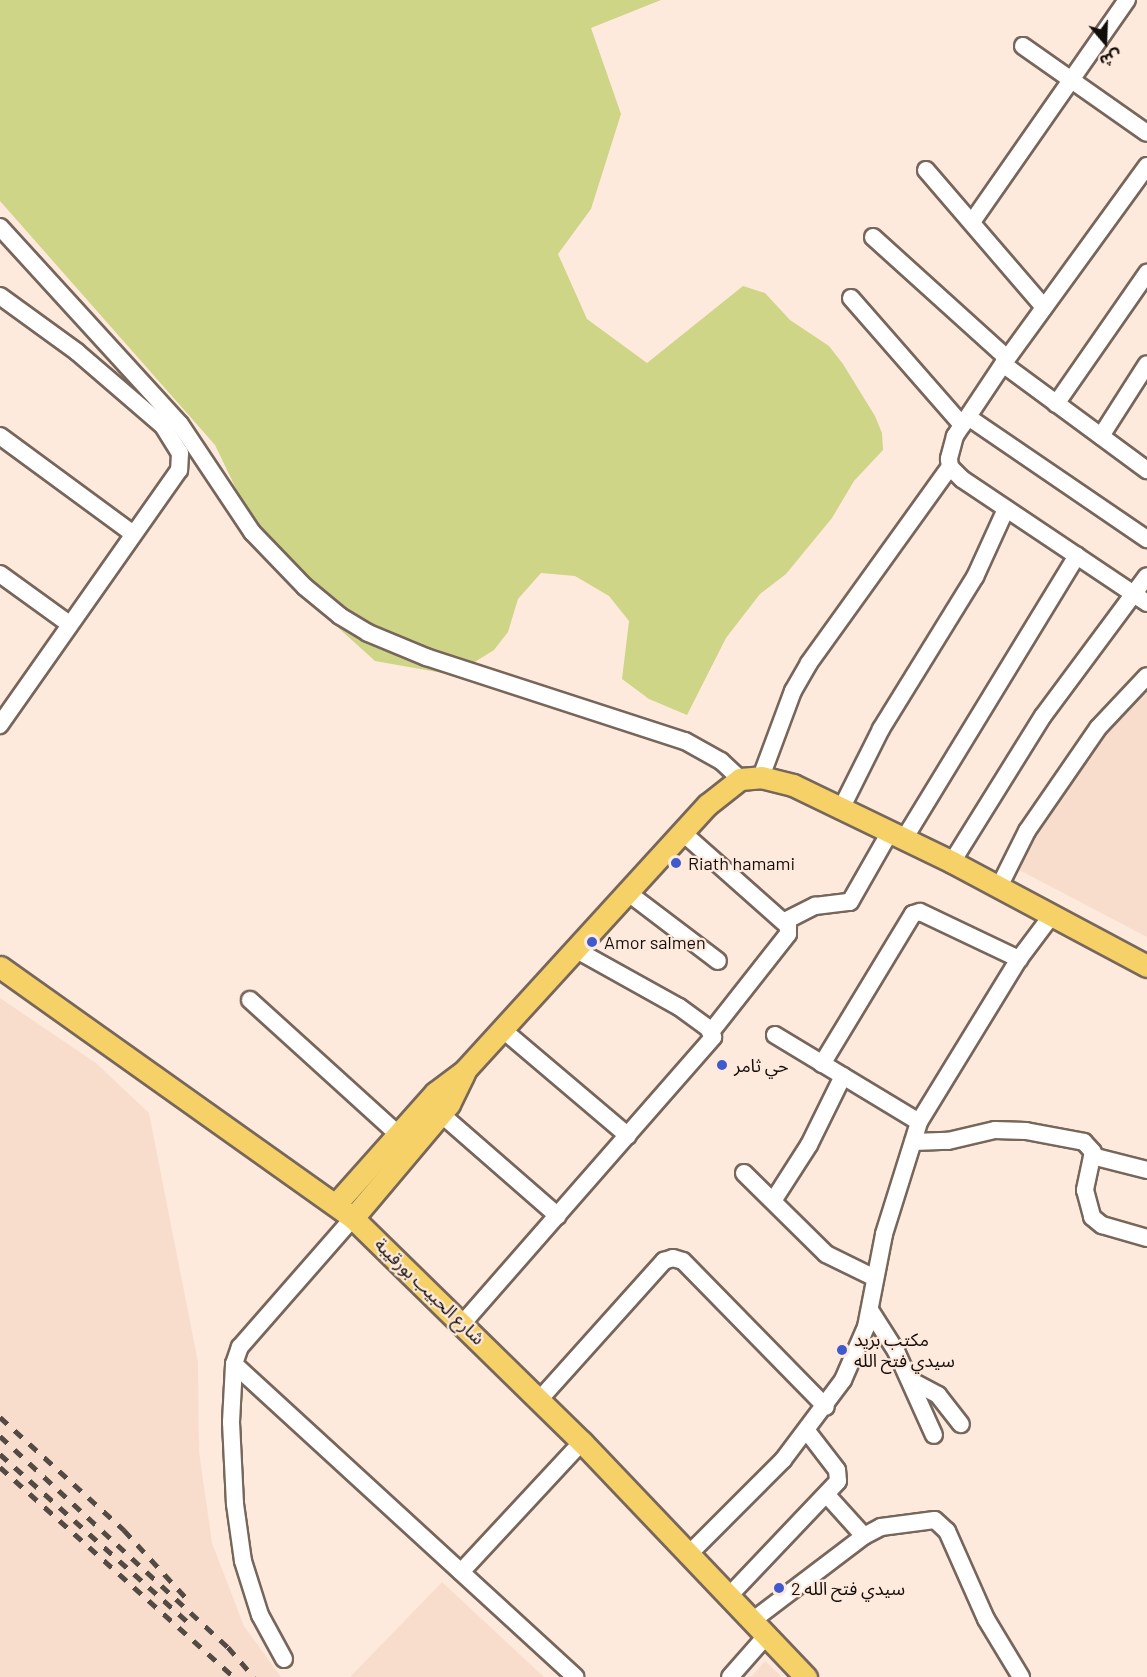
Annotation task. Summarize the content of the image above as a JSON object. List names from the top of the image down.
{
  "streets": {
    "main road": ["شارع الحبيب بورقيبة"]
  },
  "places": [
    "Riath hamami",
    "Amor salmen",
    "حي ثامر",
    "مكتب بريد سيدي فتح الله",
    "2 سيدي فتح الله"
  ],
  "north": "bottom"
}
